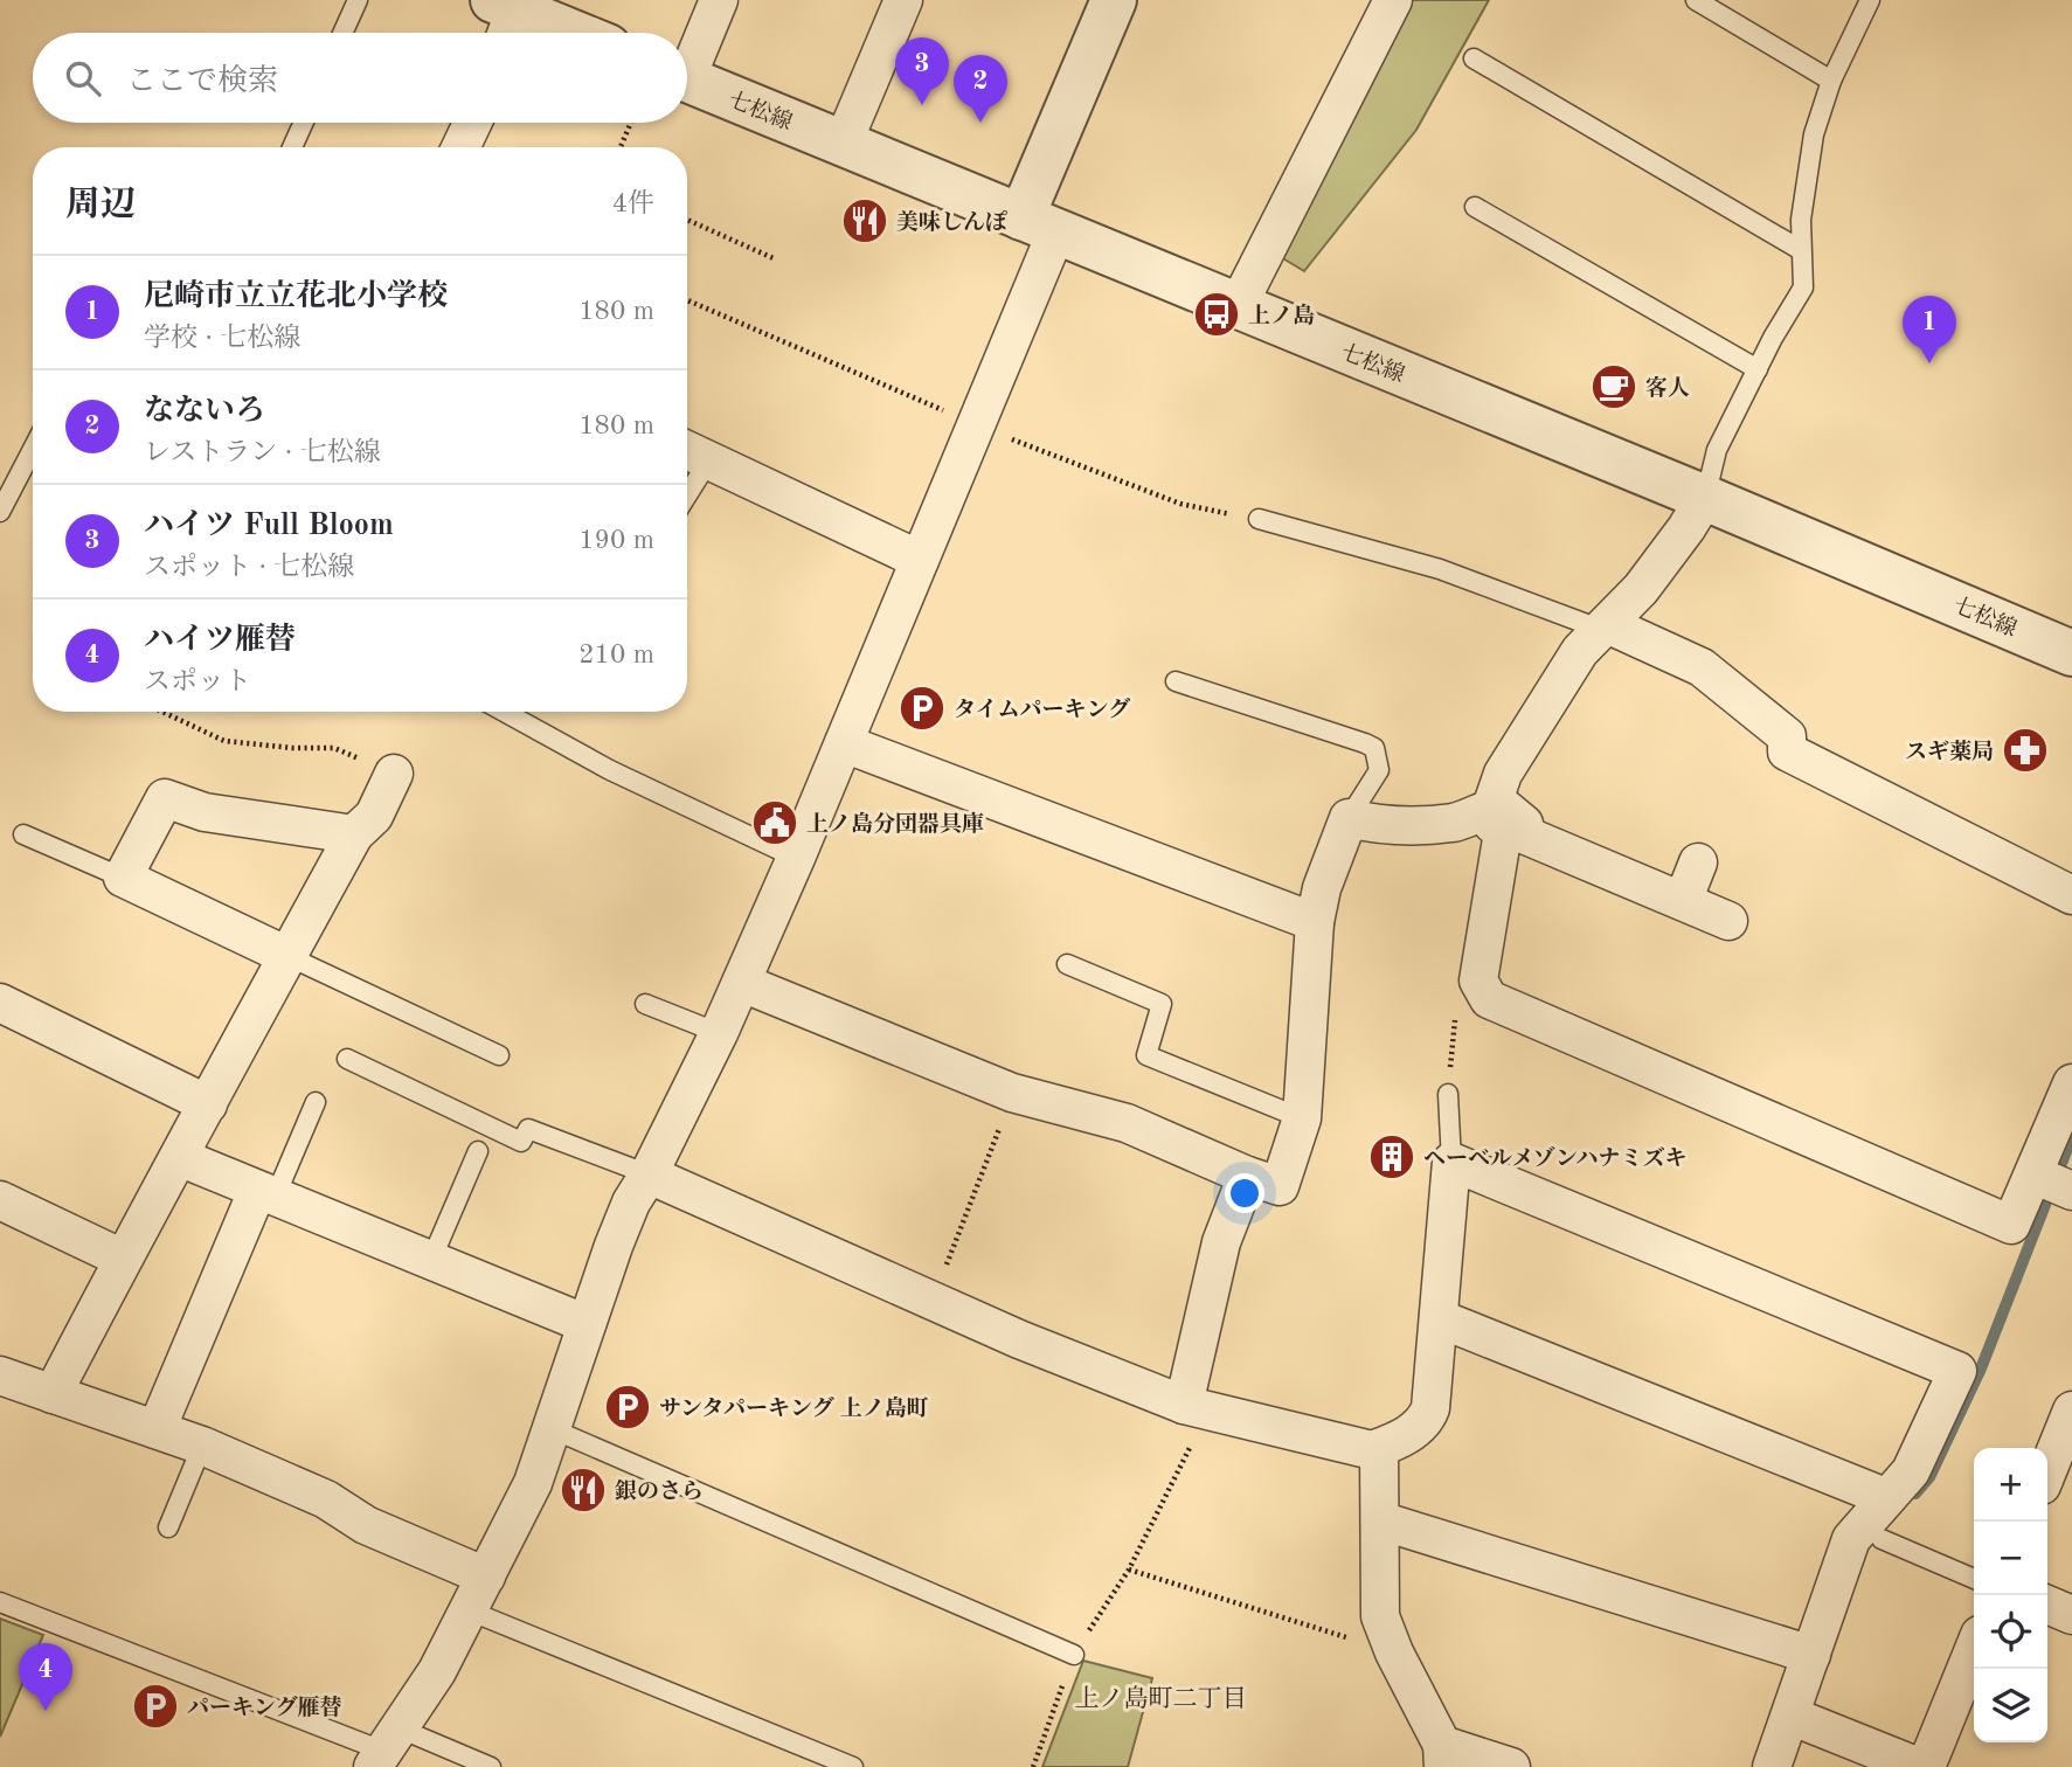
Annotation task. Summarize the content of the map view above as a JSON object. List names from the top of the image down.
{
  "streets": {
    "street": ["七松線"]
  },
  "districts": ["上ノ島町二丁目"],
  "places": {
    "restaurant": ["美味しんぽ", "銀のさら"],
    "bus stop": ["上ノ島"],
    "cafe": ["客人"],
    "parking": ["タイムパーキング", "サンタパーキング 上ノ島町", "パーキング雁替"],
    "pharmacy": ["スギ薬局"],
    "public building": ["上ノ島分団器具庫"],
    "building": ["ヘーベルメゾンハナミズキ"]
  },
  "page": {
    "search": "ここで検索",
    "pins": [
      "3",
      "2",
      "1",
      "4"
    ],
    "heading": ["周辺", "4件"],
    "list": [
      {
        "mark": "1",
        "name": "尼崎市立立花北小学校",
        "note": "学校 · 七松線",
        "value": "180 m"
      },
      {
        "mark": "2",
        "name": "なないろ",
        "note": "レストラン · 七松線",
        "value": "180 m"
      },
      {
        "mark": "3",
        "name": "ハイツ Full Bloom",
        "note": "スポット · 七松線",
        "value": "190 m"
      },
      {
        "mark": "4",
        "name": "ハイツ雁替",
        "note": "スポット",
        "value": "210 m"
      }
    ],
    "map_buttons": ["+", "−"]
  }
}
